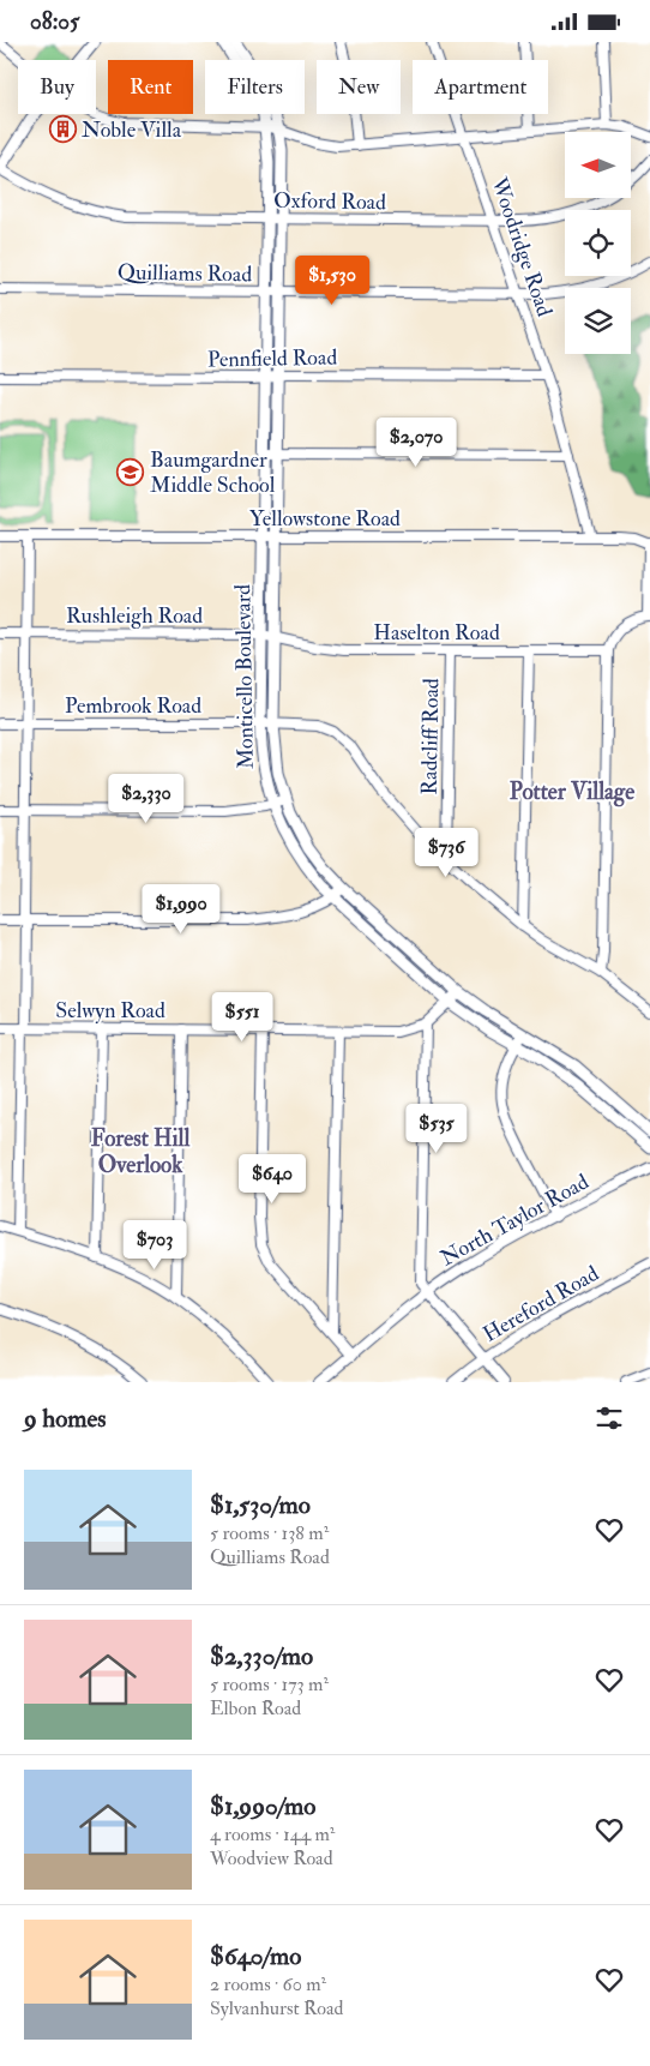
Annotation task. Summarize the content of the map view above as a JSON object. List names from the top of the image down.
{
  "streets": {
    "main road": ["Monticello Boulevard"],
    "street": [
      "Oxford Road",
      "Woodridge Road",
      "Quilliams Road",
      "Pennfield Road",
      "Yellowstone Road",
      "Rushleigh Road",
      "Haselton Road",
      "Pembrook Road",
      "Radcliff Road",
      "Selwyn Road",
      "North Taylor Road",
      "Hereford Road"
    ]
  },
  "crossings": [
    ["Oxford Road", "Woodridge Road"],
    ["Oxford Road", "Monticello Boulevard"],
    ["Woodridge Road", "Quilliams Road"],
    ["Woodridge Road", "Pennfield Road"],
    ["Woodridge Road", "Yellowstone Road"],
    ["Quilliams Road", "Monticello Boulevard"],
    ["Pennfield Road", "Monticello Boulevard"],
    ["Yellowstone Road", "Monticello Boulevard"],
    ["Rushleigh Road", "Haselton Road"],
    ["Rushleigh Road", "Monticello Boulevard"],
    ["Haselton Road", "Monticello Boulevard"],
    ["Haselton Road", "Radcliff Road"],
    ["Monticello Boulevard", "Pembrook Road"],
    ["Monticello Boulevard", "Selwyn Road"],
    ["Pembrook Road", "Radcliff Road"]
  ],
  "districts": ["Potter Village", "Forest Hill Overlook"],
  "places": {
    "building": ["Noble Villa"],
    "school or university": ["Baumgardner Middle School"]
  },
  "north": "left",
  "page": {
    "status": "08:05",
    "chip": [
      "Buy",
      "Rent",
      "Filters",
      "New",
      "Apartment"
    ],
    "price": [
      "$1,530",
      "$2,070",
      "$2,330",
      "$736",
      "$1,990",
      "$551",
      "$535",
      "$640",
      "$703"
    ],
    "heading": "9 homes",
    "list": [
      {
        "name": "$1,530/mo",
        "note": "5 rooms · 138 m² · Quilliams Road"
      },
      {
        "name": "$2,330/mo",
        "note": "5 rooms · 173 m² · Elbon Road"
      },
      {
        "name": "$1,990/mo",
        "note": "4 rooms · 144 m² · Woodview Road"
      },
      {
        "name": "$640/mo",
        "note": "2 rooms · 60 m² · Sylvanhurst Road"
      }
    ]
  }
}
